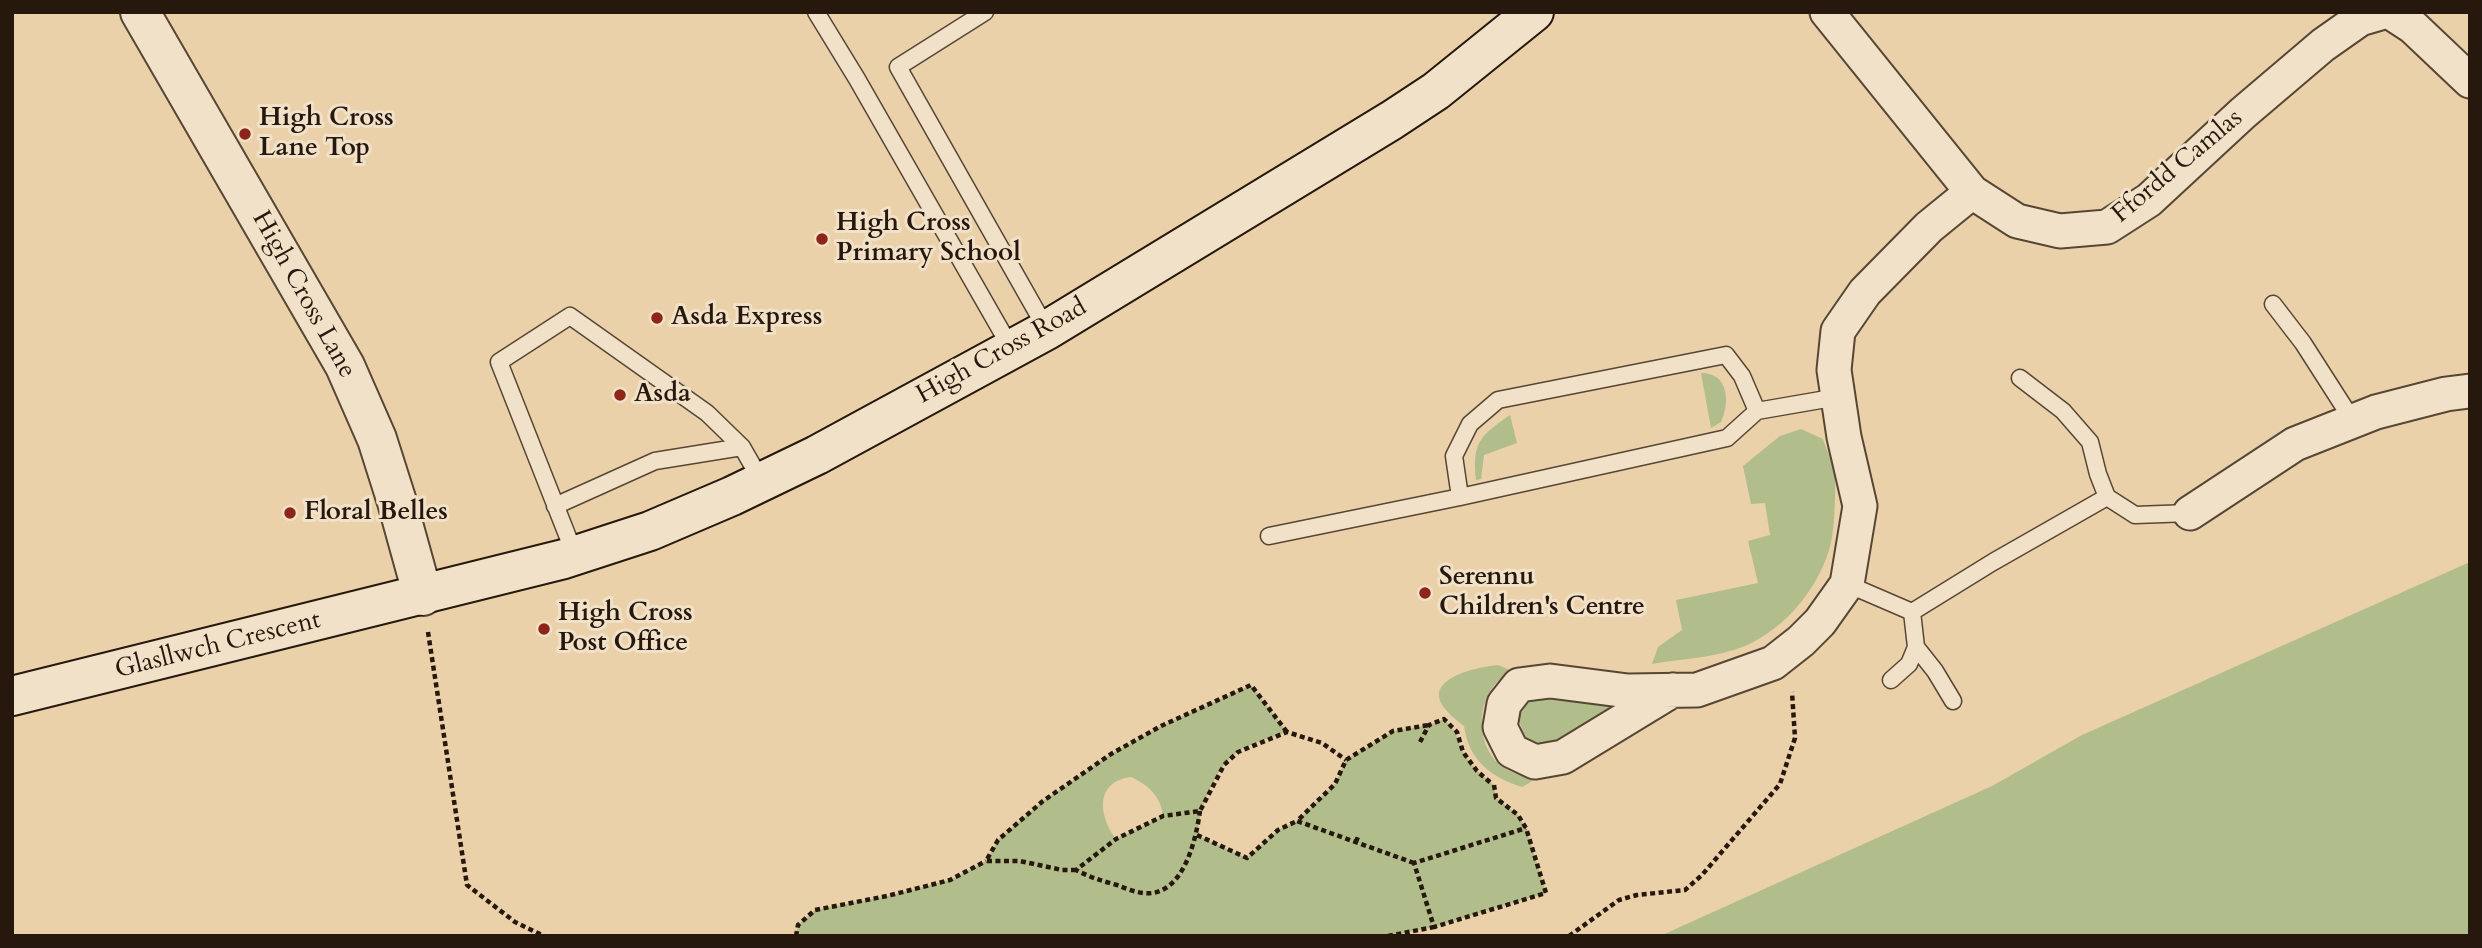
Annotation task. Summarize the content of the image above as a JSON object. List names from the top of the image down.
{
  "streets": {
    "main road": ["High Cross Lane", "High Cross Road", "Glasllwch Crescent"],
    "street": ["Ffordd Camlas"]
  },
  "crossings": [
    ["High Cross Lane", "High Cross Road"],
    ["High Cross Lane", "Glasllwch Crescent"],
    ["High Cross Road", "Glasllwch Crescent"]
  ],
  "places": [
    "High Cross Lane Top",
    "High Cross Primary School",
    "Asda Express",
    "Asda",
    "Floral Belles",
    "Serennu Children's Centre",
    "High Cross Post Office"
  ]
}
